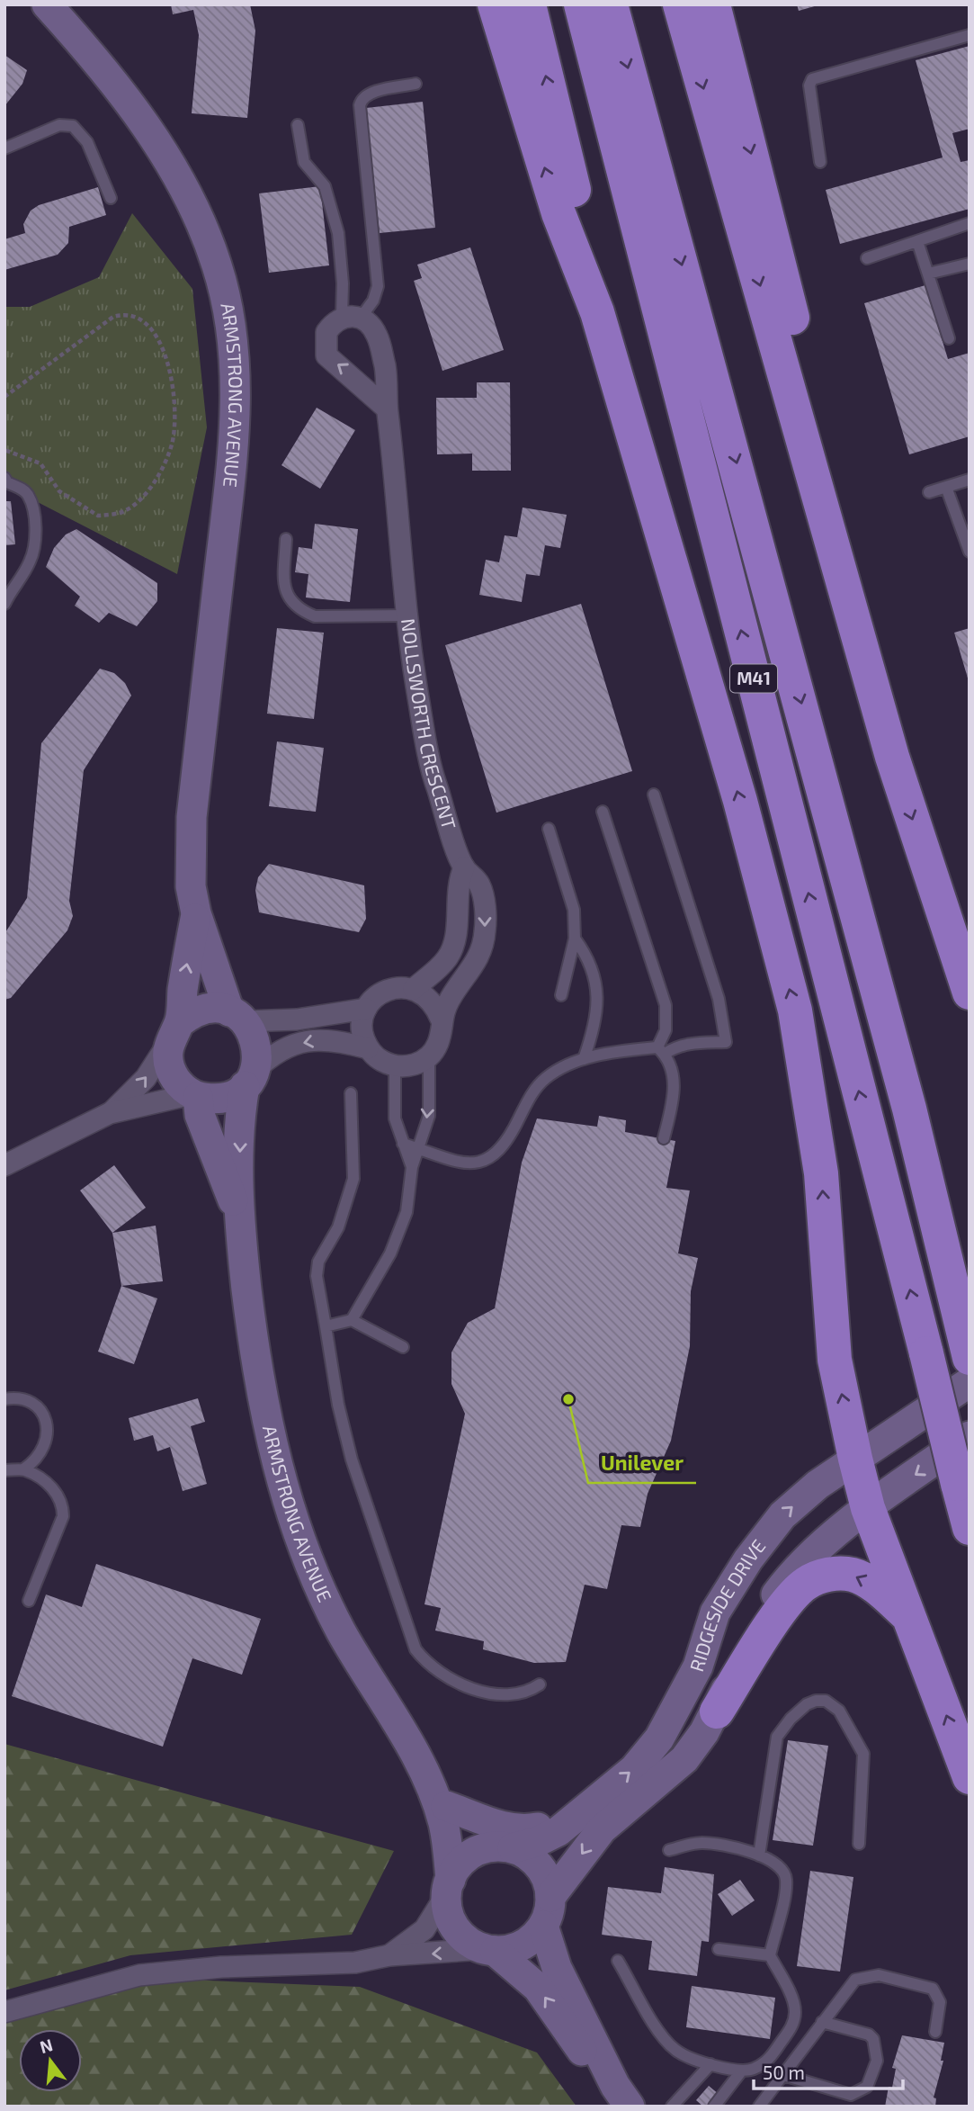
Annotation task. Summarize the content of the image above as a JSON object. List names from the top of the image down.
{
  "streets": {
    "highway": ["M41"],
    "street": ["ARMSTRONG AVENUE", "NOLLSWORTH CRESCENT", "RIDGESIDE DRIVE"]
  },
  "crossings": [
    ["ARMSTRONG AVENUE", "RIDGESIDE DRIVE"]
  ],
  "places": ["Unilever"],
  "scale_bar": "50 m",
  "north": "top"
}
